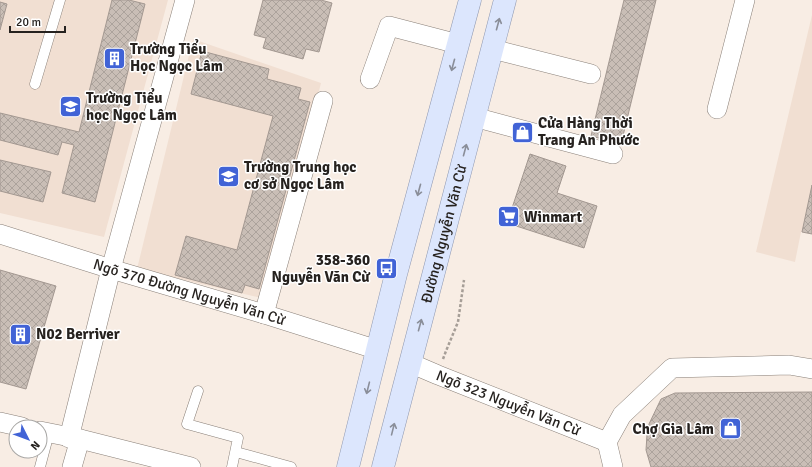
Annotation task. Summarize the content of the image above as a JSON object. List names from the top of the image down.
{
  "streets": {
    "main road": ["Đường Nguyễn Văn Cừ"],
    "street": ["Ngõ 370 Đường Nguyễn Văn Cừ", "Ngõ 323 Nguyễn Văn Cừ"]
  },
  "crossings": [
    ["Đường Nguyễn Văn Cừ", "Ngõ 323 Nguyễn Văn Cừ"]
  ],
  "places": {
    "building": ["Trường Tiểu Học Ngọc Lâm", "N02 Berriver"],
    "school or university": ["Trường Tiểu học Ngọc Lâm", "Trường Trung học cơ sở Ngọc Lâm"],
    "shop": ["Cửa Hàng Thời Trang An Phước", "Chợ Gia Lâm"],
    "supermarket": ["Winmart"],
    "bus stop": ["358-360 Nguyễn Văn Cừ"]
  },
  "scale_bar": "20 m",
  "north": "bottom right"
}
